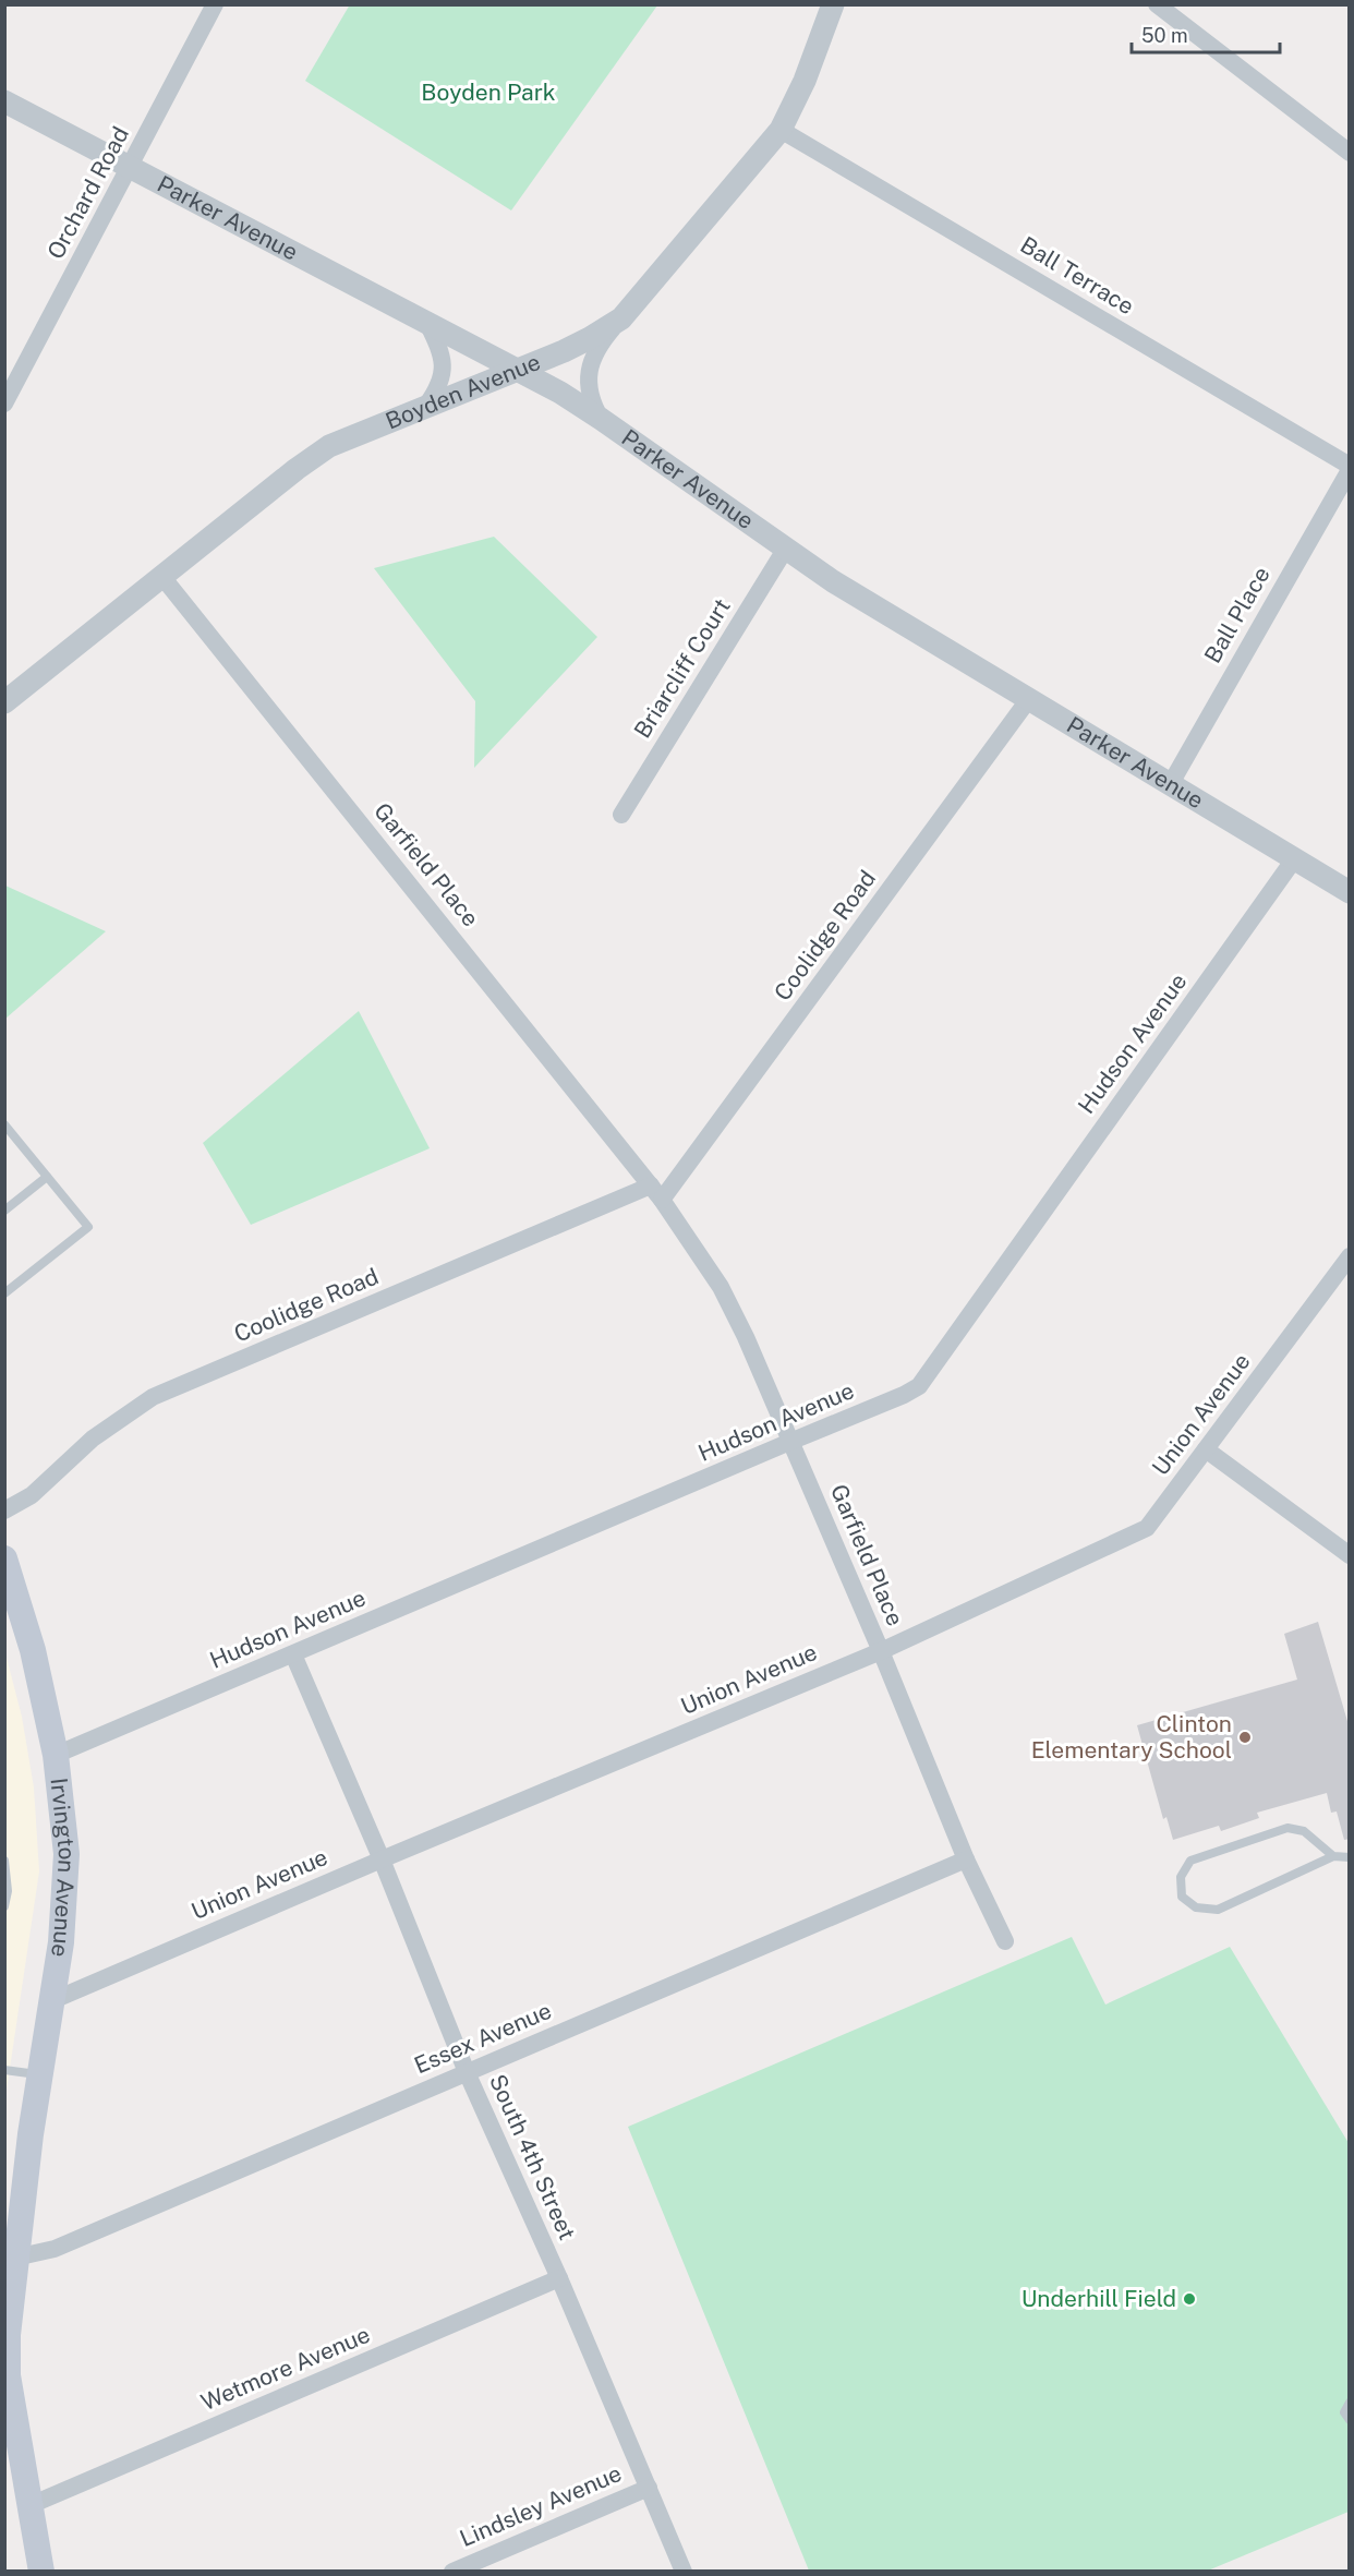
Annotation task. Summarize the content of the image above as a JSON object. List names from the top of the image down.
{
  "streets": {
    "main road": ["Irvington Avenue"],
    "street": [
      "Orchard Road",
      "Parker Avenue",
      "Ball Terrace",
      "Boyden Avenue",
      "Ball Place",
      "Briarcliff Court",
      "Garfield Place",
      "Coolidge Road",
      "Hudson Avenue",
      "Union Avenue",
      "Essex Avenue",
      "South 4th Street",
      "Wetmore Avenue",
      "Lindsley Avenue"
    ]
  },
  "crossings": [
    ["Orchard Road", "Parker Avenue"],
    ["Parker Avenue", "Boyden Avenue"],
    ["Parker Avenue", "Ball Place"],
    ["Parker Avenue", "Briarcliff Court"],
    ["Parker Avenue", "Coolidge Road"],
    ["Parker Avenue", "Hudson Avenue"],
    ["Ball Terrace", "Boyden Avenue"],
    ["Ball Terrace", "Ball Place"],
    ["Boyden Avenue", "Garfield Place"],
    ["Garfield Place", "Coolidge Road"],
    ["Garfield Place", "Hudson Avenue"],
    ["Garfield Place", "Union Avenue"],
    ["Garfield Place", "Essex Avenue"],
    ["Hudson Avenue", "Irvington Avenue"],
    ["Hudson Avenue", "South 4th Street"],
    ["Union Avenue", "Irvington Avenue"],
    ["Union Avenue", "South 4th Street"],
    ["Irvington Avenue", "Essex Avenue"],
    ["Irvington Avenue", "Wetmore Avenue"],
    ["Essex Avenue", "South 4th Street"],
    ["South 4th Street", "Wetmore Avenue"],
    ["South 4th Street", "Lindsley Avenue"]
  ],
  "parks": ["Boyden Park"],
  "places": ["Clinton Elementary School", "Underhill Field"],
  "scale_bar": "50 m"
}
